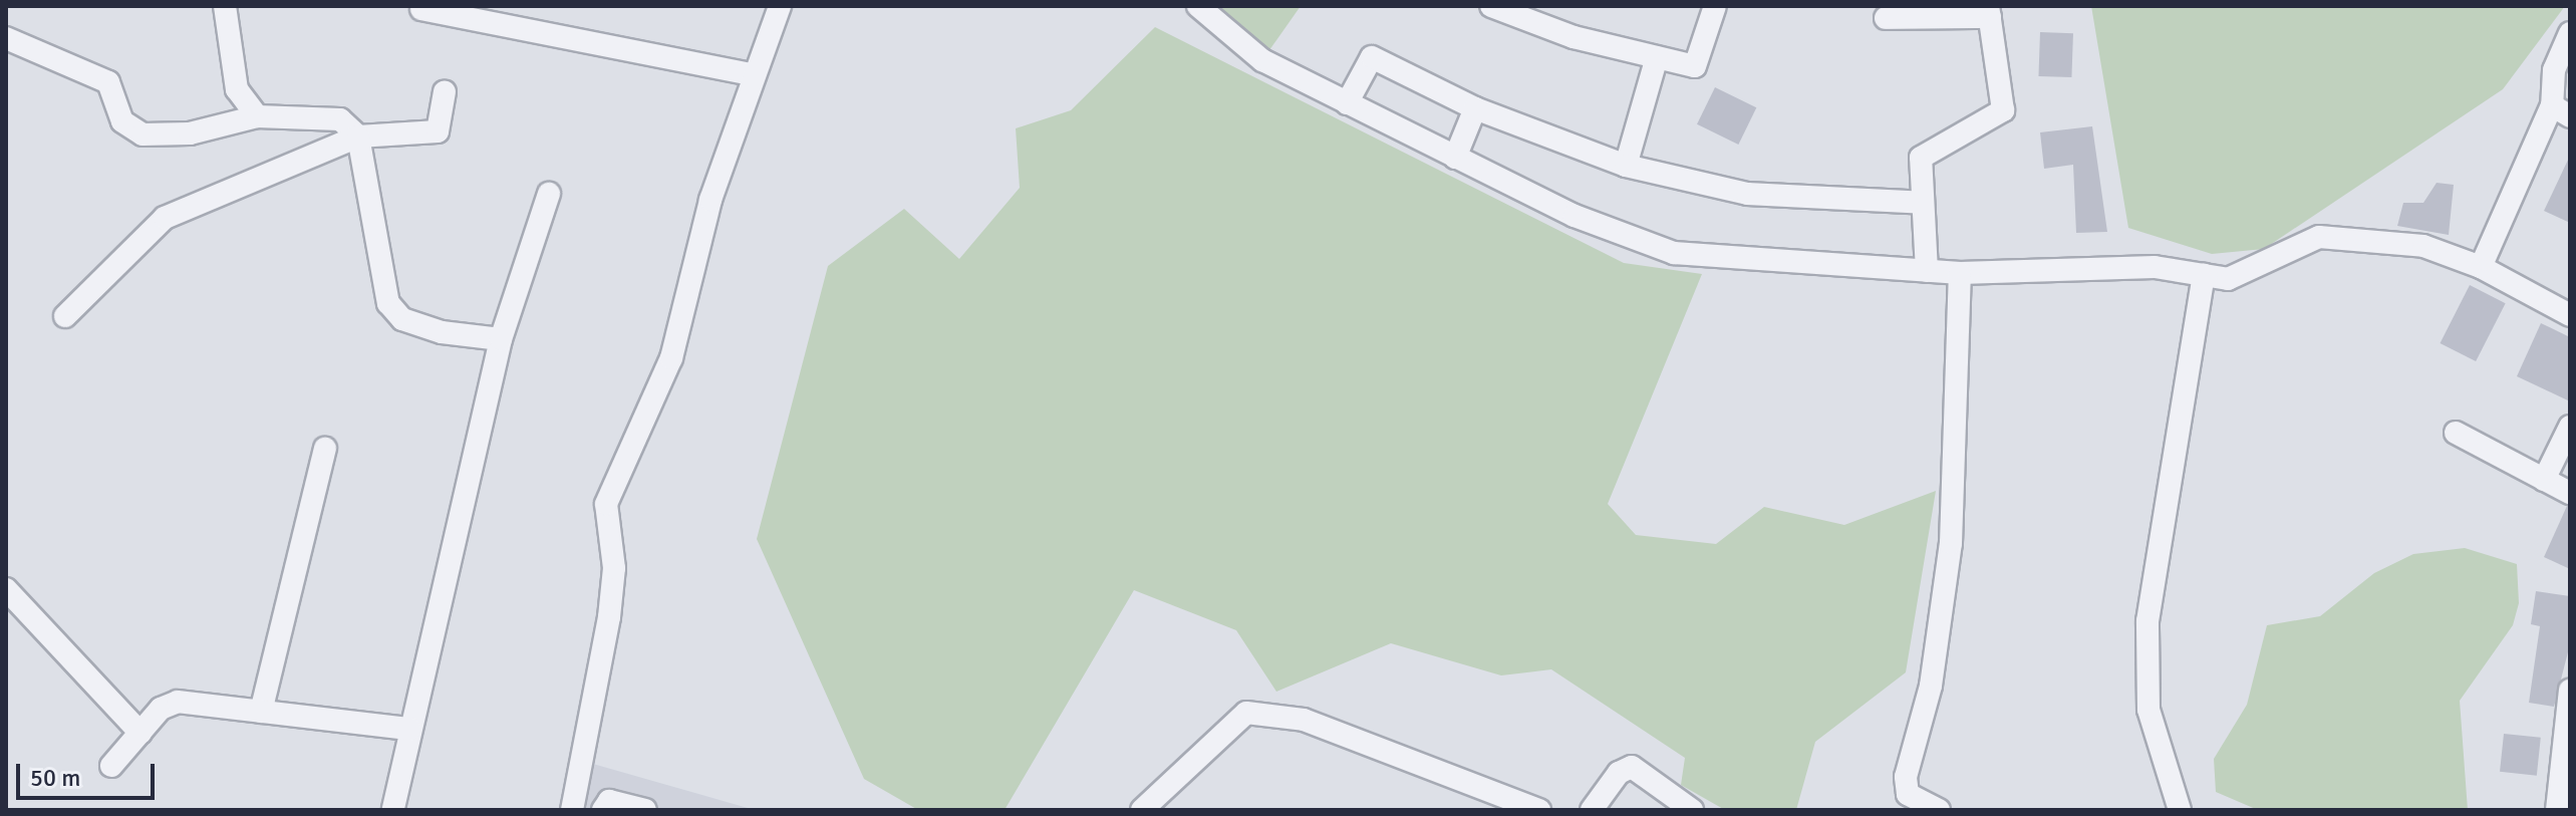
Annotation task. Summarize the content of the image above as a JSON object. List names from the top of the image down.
{
  "scale_bar": "50 m"
}
